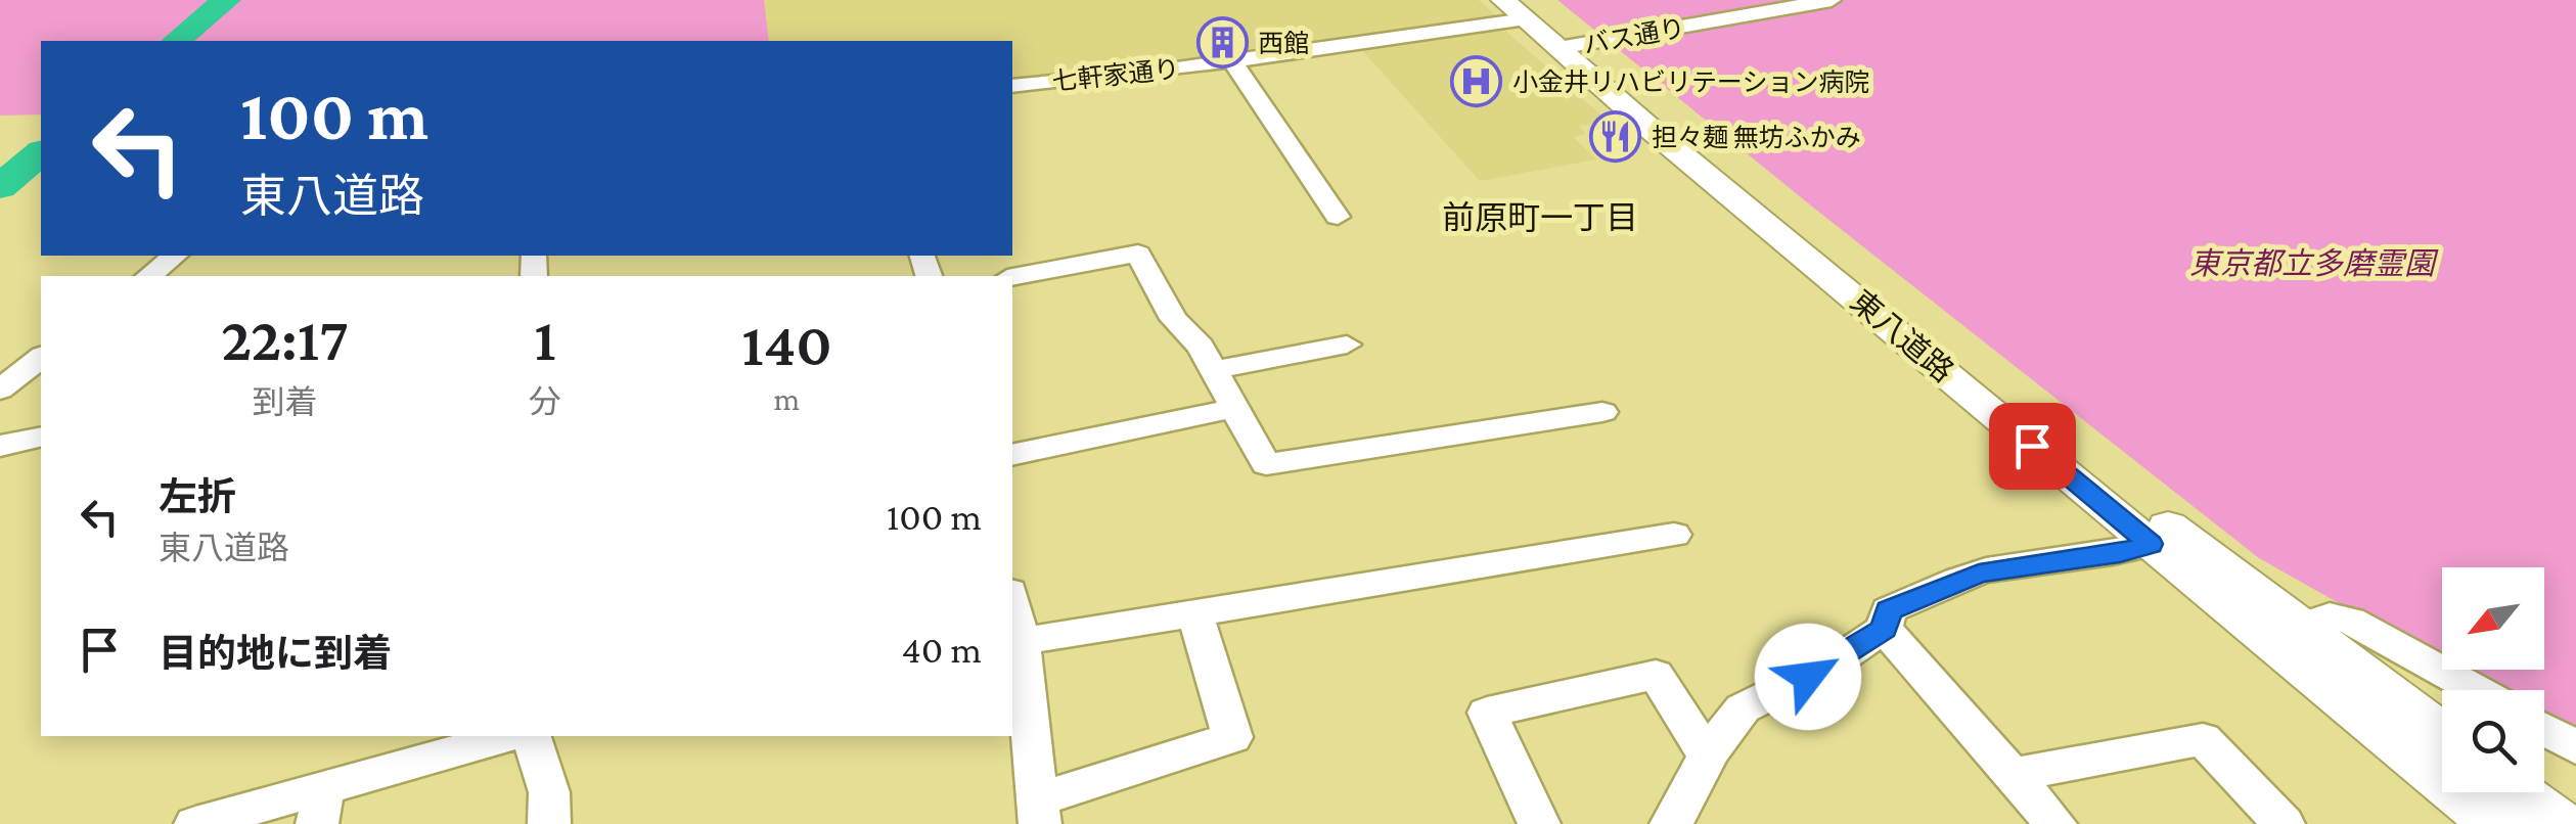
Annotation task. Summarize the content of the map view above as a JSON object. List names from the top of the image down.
{
  "streets": {
    "main road": ["東八道路"],
    "street": ["バス通り", "七軒家通り"]
  },
  "crossings": [
    ["バス通り", "七軒家通り"],
    ["バス通り", "東八道路"],
    ["七軒家通り", "東八道路"]
  ],
  "districts": ["前原町一丁目"],
  "parks": ["東京都立多磨霊園"],
  "places": {
    "building": ["西館"],
    "hospital": ["小金井リハビリテーション病院"],
    "restaurant": ["担々麺 無坊ふかみ"]
  },
  "north": "bottom left",
  "page": {
    "turn": ["100 m", "東八道路"],
    "eta": [
      "22:17",
      "到着",
      "1",
      "分",
      "140",
      "m"
    ],
    "list": [
      {
        "name": "左折",
        "note": "東八道路",
        "value": "100 m"
      },
      {
        "name": "目的地に到着",
        "value": "40 m"
      }
    ]
  }
}
